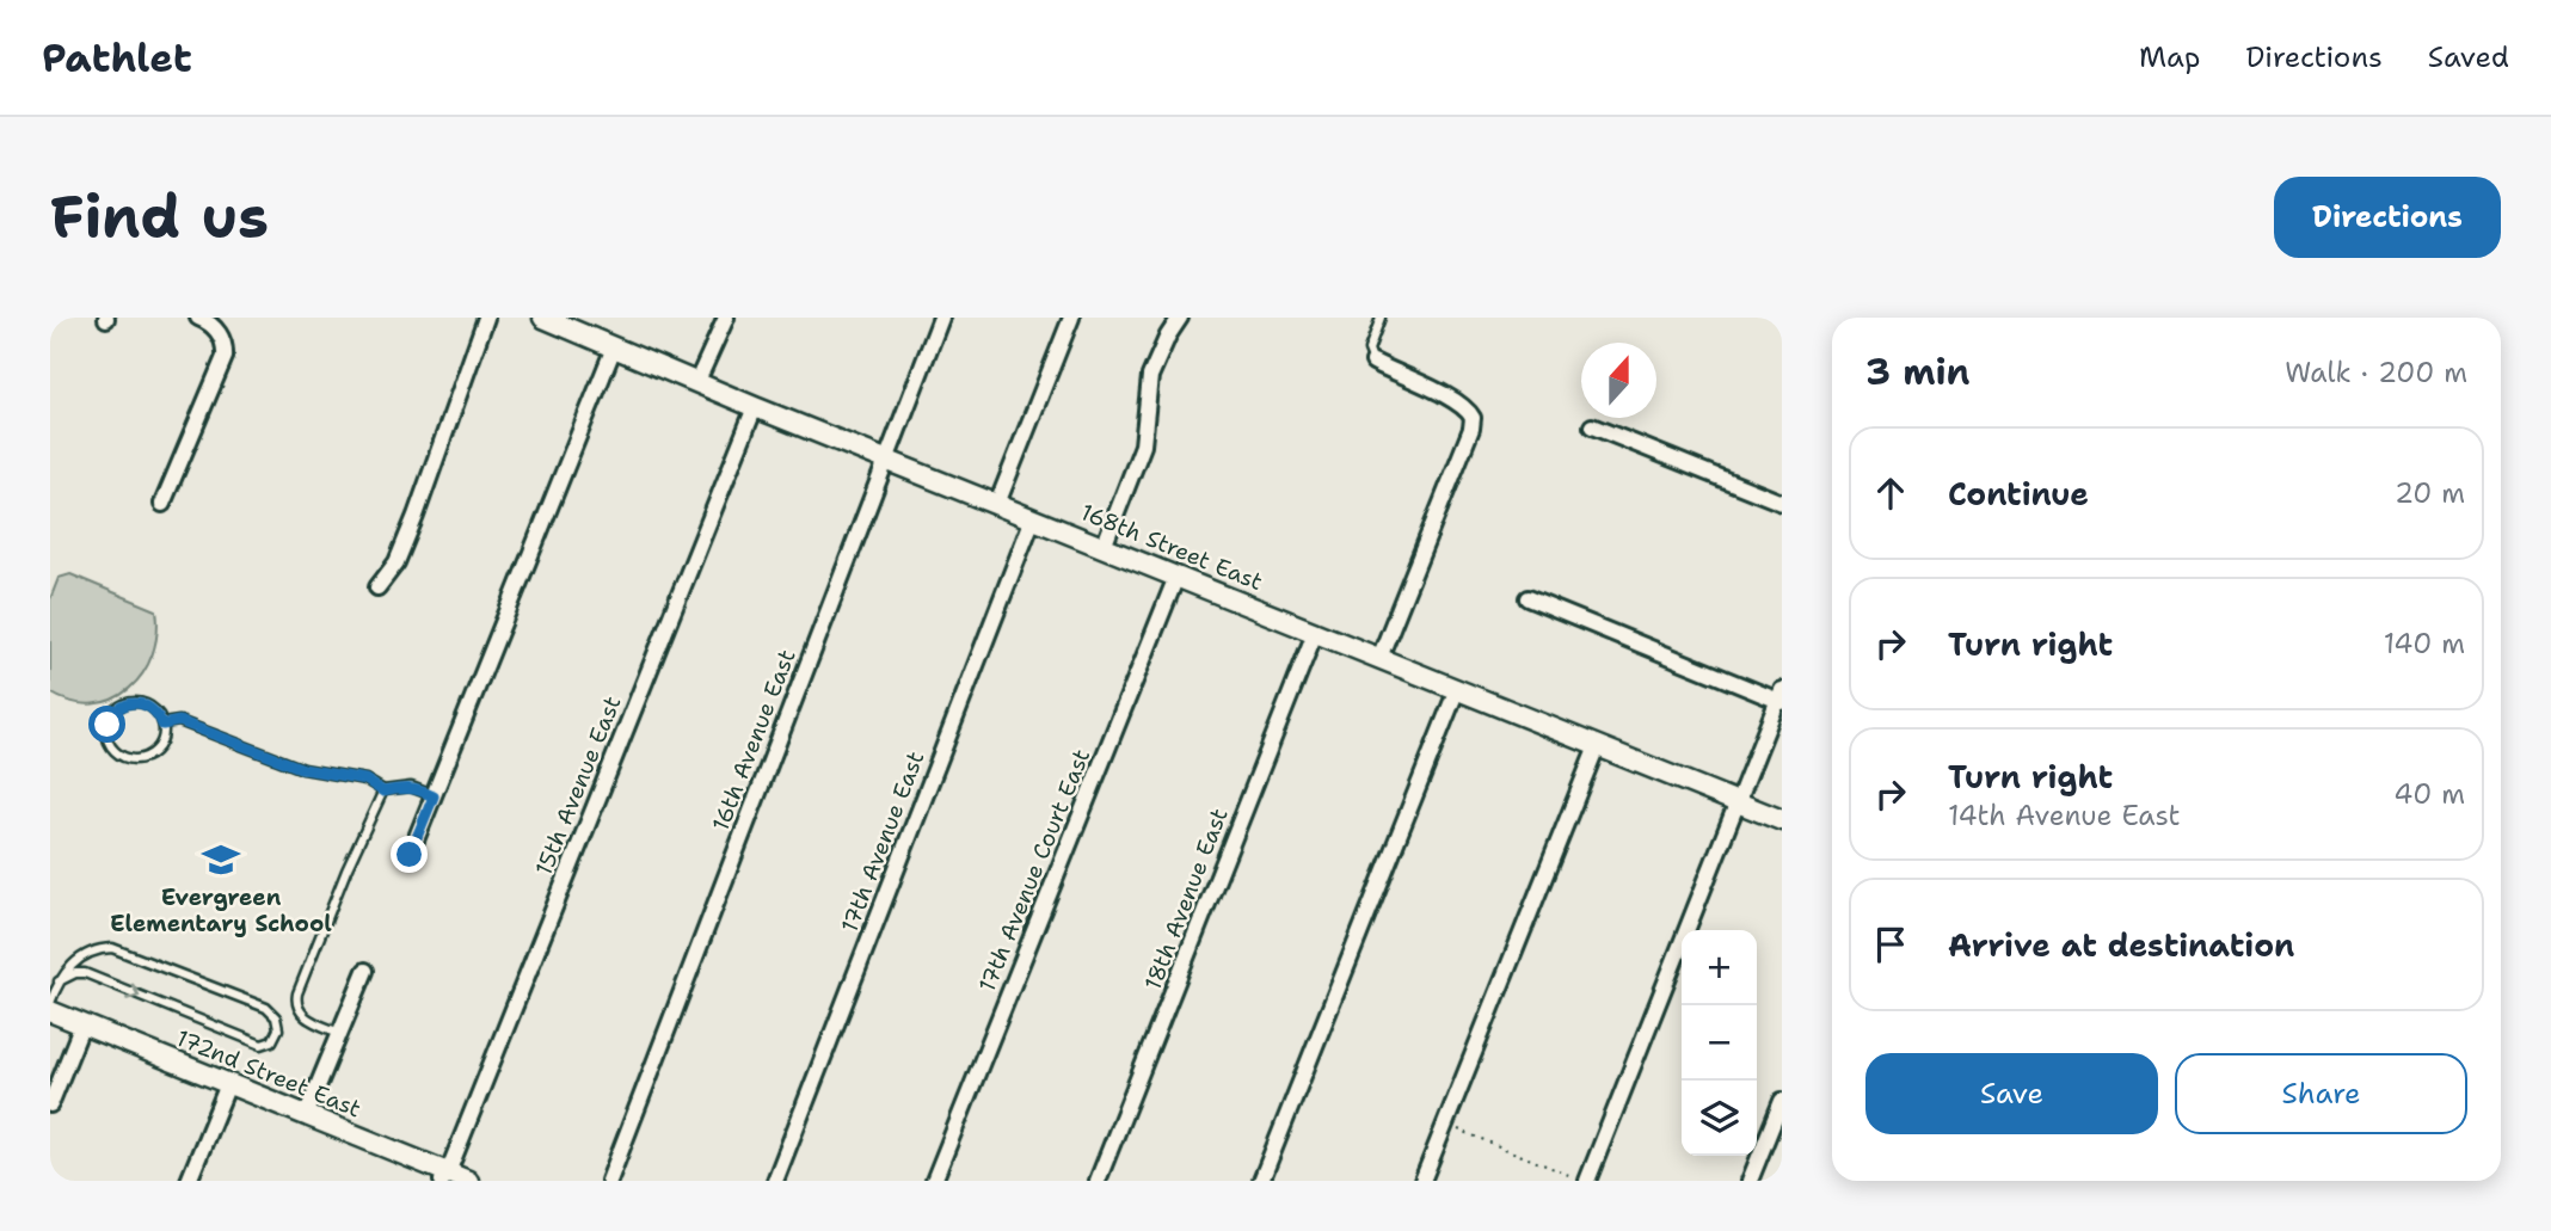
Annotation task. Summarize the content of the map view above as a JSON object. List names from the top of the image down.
{
  "streets": {
    "street": [
      "168th Street East",
      "16th Avenue East",
      "15th Avenue East",
      "17th Avenue East",
      "17th Avenue Court East",
      "18th Avenue East",
      "172nd Street East"
    ]
  },
  "crossings": [
    ["168th Street East", "16th Avenue East"],
    ["168th Street East", "15th Avenue East"],
    ["168th Street East", "17th Avenue East"],
    ["168th Street East", "17th Avenue Court East"],
    ["168th Street East", "18th Avenue East"],
    ["15th Avenue East", "172nd Street East"]
  ],
  "places": {
    "school or university": ["Evergreen Elementary School"]
  },
  "north": "top",
  "page": {
    "header": "Pathlet",
    "nav": ["Map", "Directions", "Saved"],
    "buttons": [
      "Directions",
      ["Save", "Share"]
    ],
    "title": "Find us",
    "heading": ["3 min", "Walk · 200 m"],
    "list": [
      ["Continue", "20 m"],
      ["Turn right", "140 m"],
      ["Turn right", "14th Avenue East", "40 m"],
      "Arrive at destination"
    ],
    "map_buttons": ["+", "−"]
  }
}
